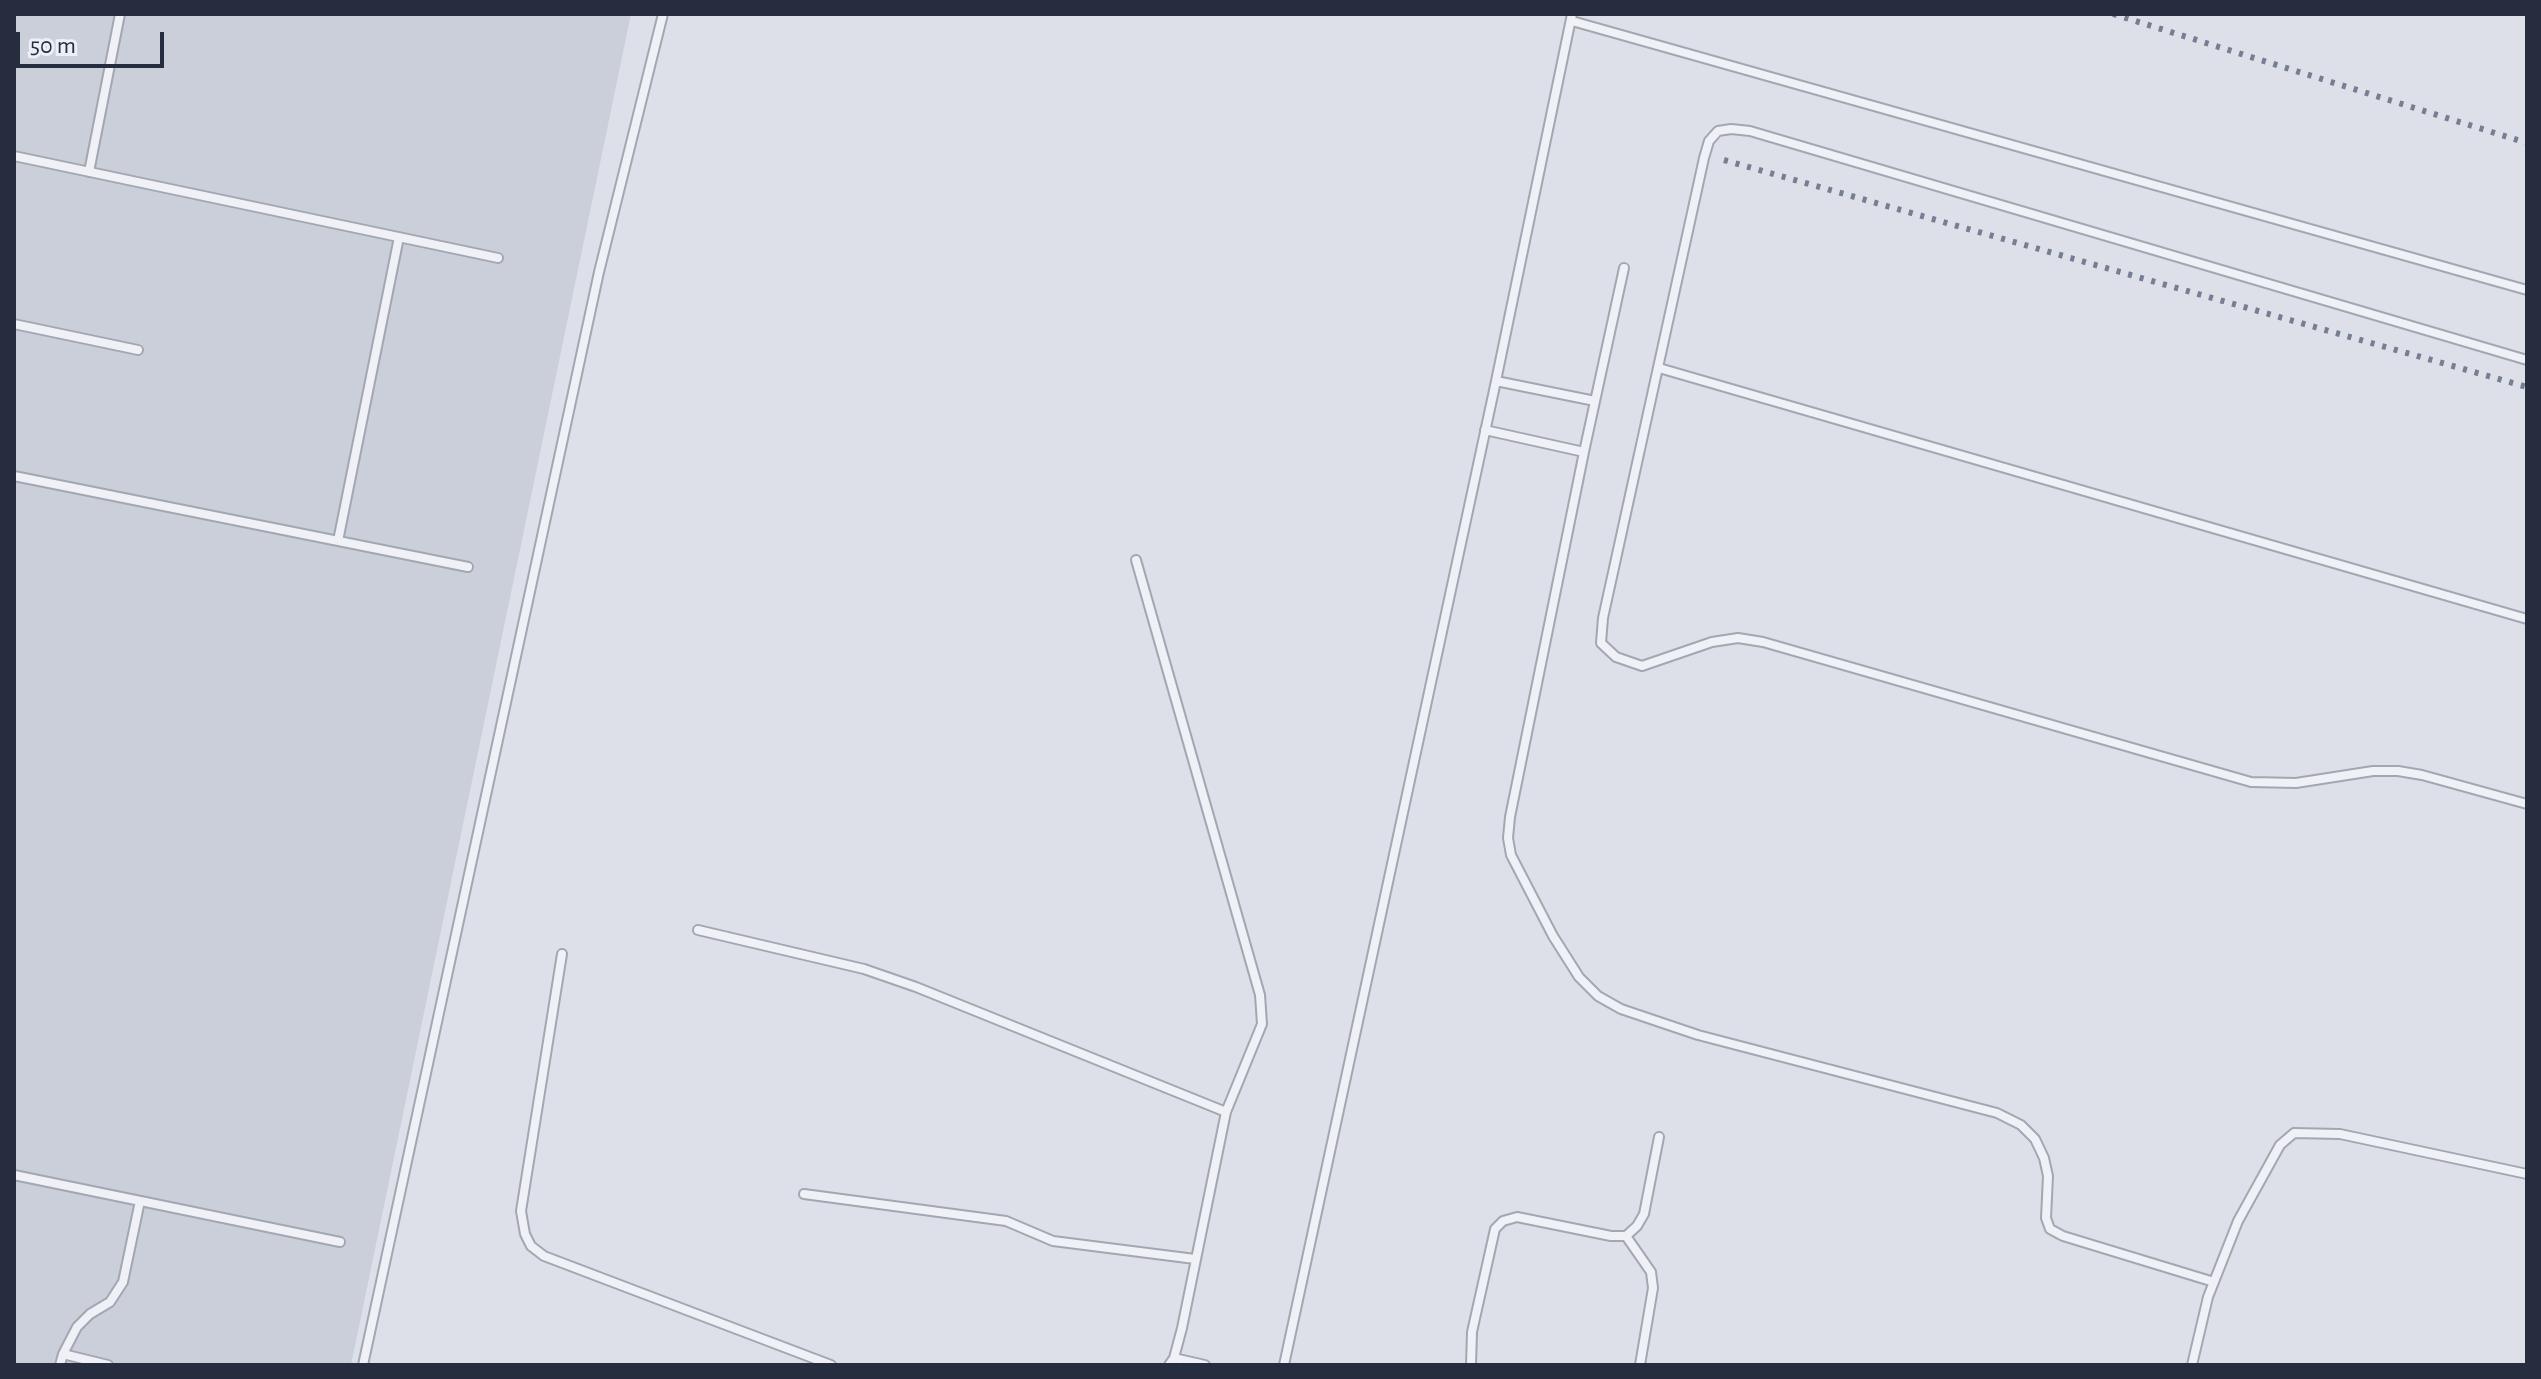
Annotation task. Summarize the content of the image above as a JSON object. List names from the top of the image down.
{
  "scale_bar": "50 m"
}
